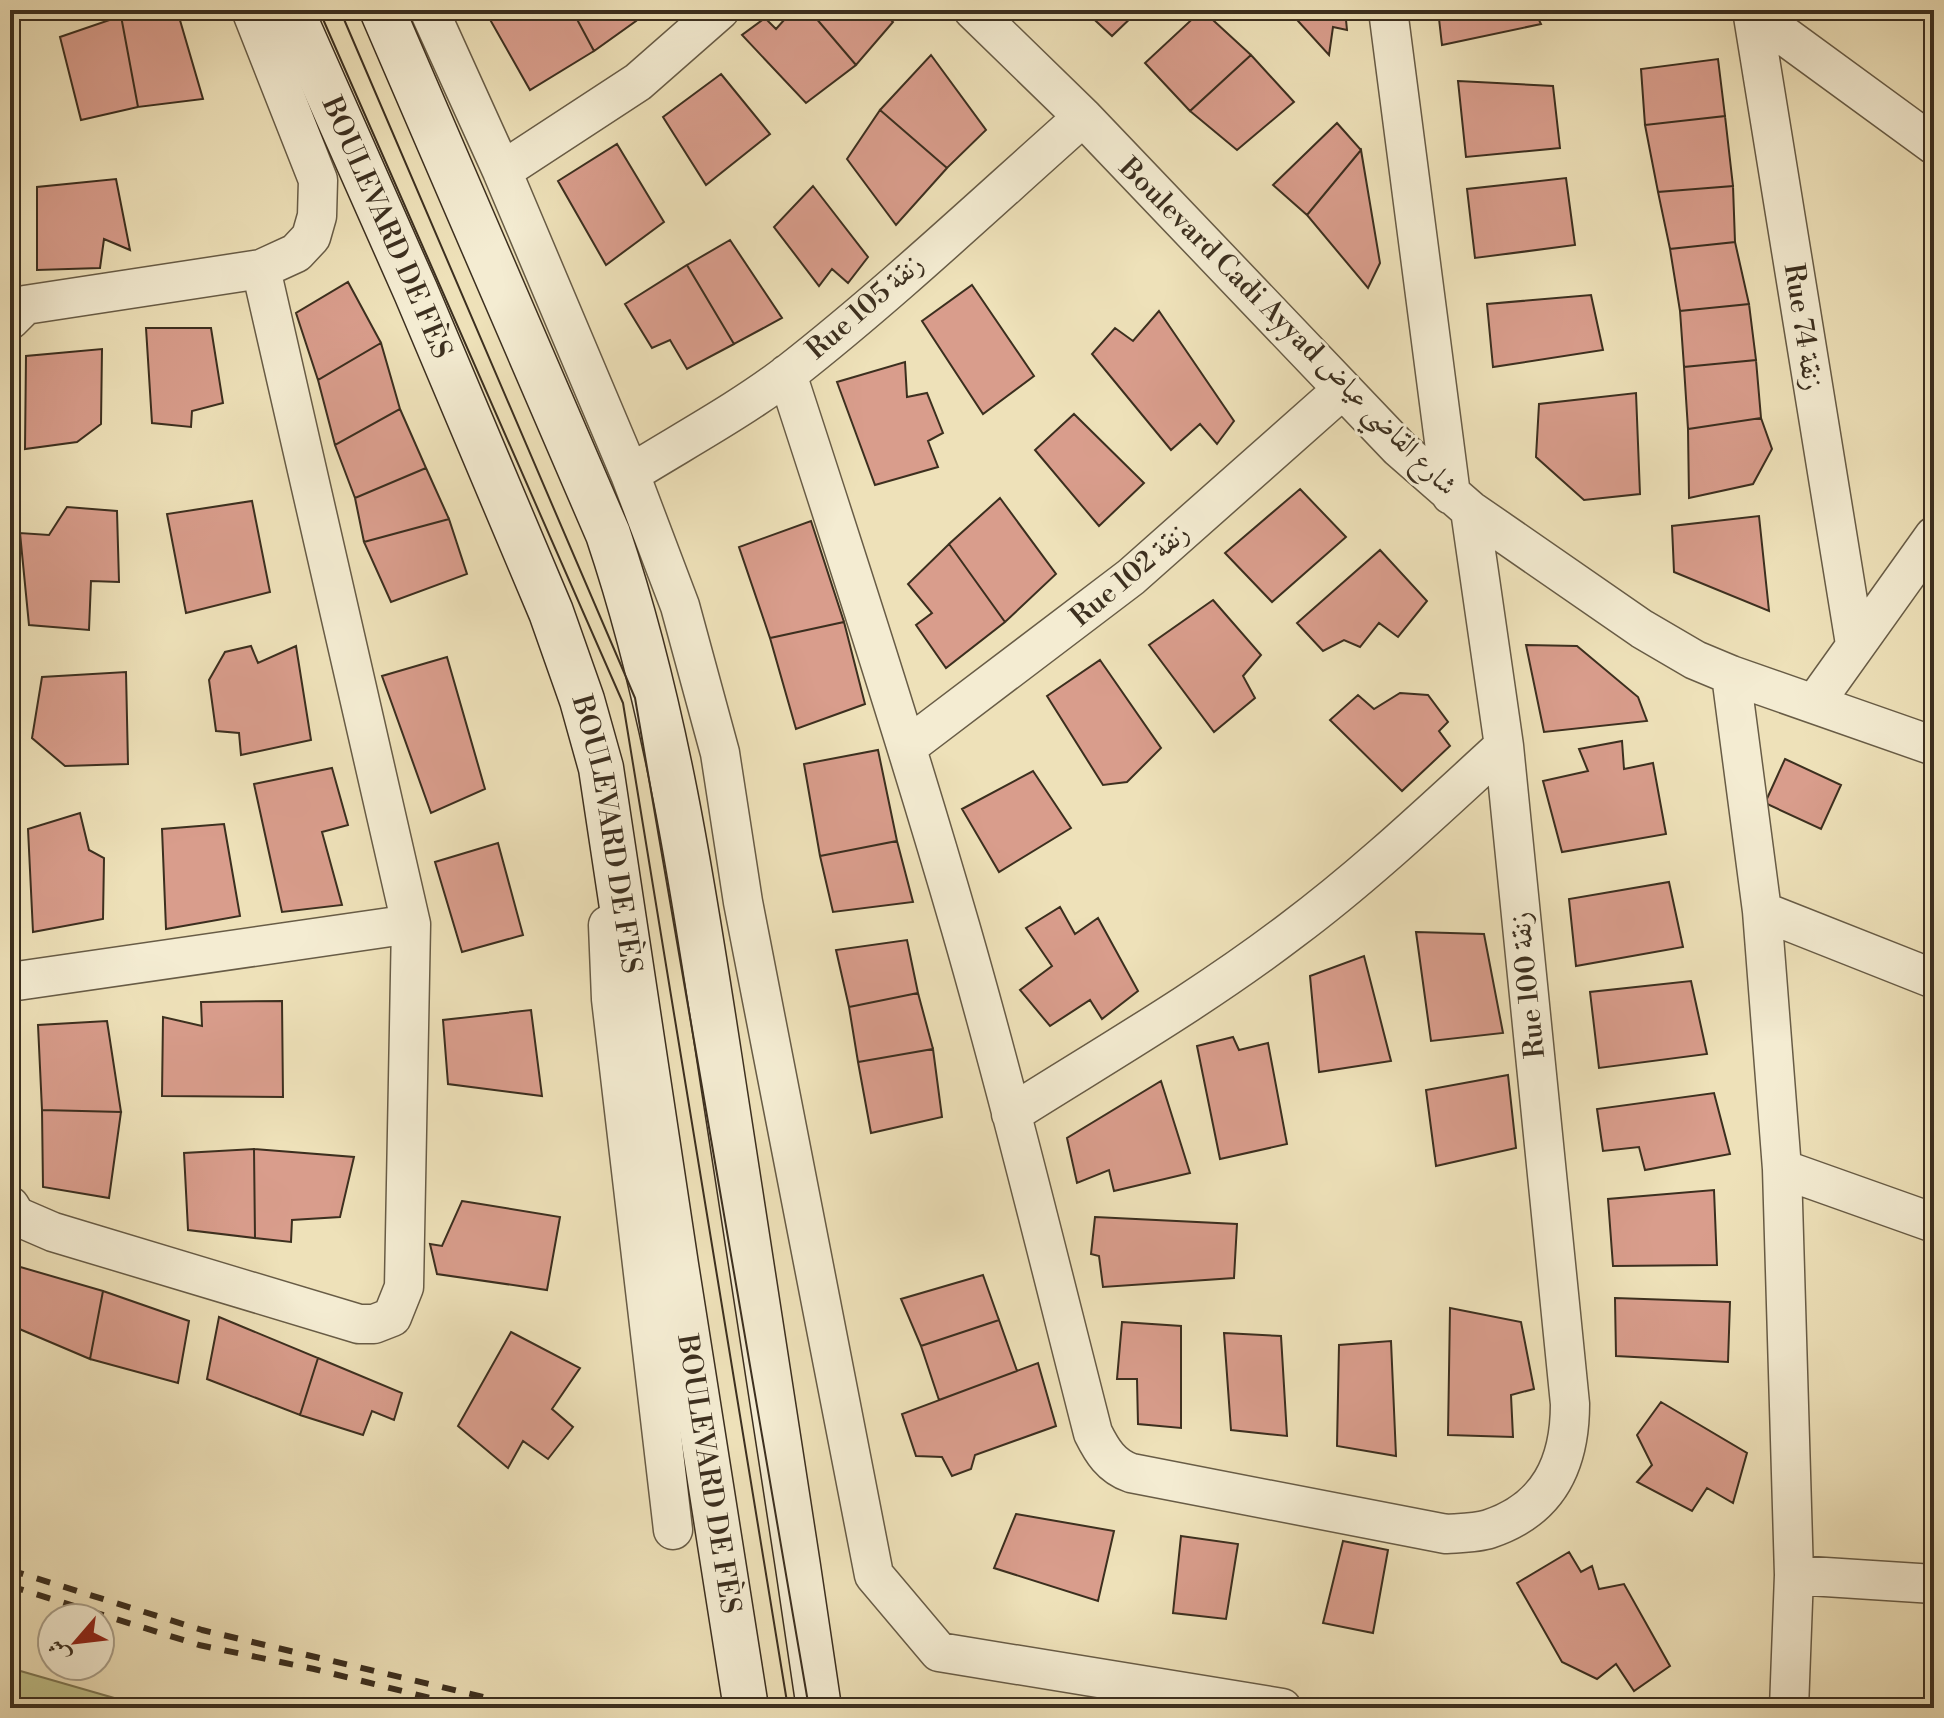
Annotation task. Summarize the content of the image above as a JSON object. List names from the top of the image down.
{
  "streets": {
    "street": [
      "BOULEVARD DE FÈS",
      "Rue 105 زنقة",
      "Boulevard Cadi Ayyad شارع القاضي عياض",
      "Rue 74 زنقة",
      "Rue 102 زنقة",
      "Rue 100 زنقة"
    ]
  },
  "crossings": [
    ["Rue 105 زنقة", "Boulevard Cadi Ayyad شارع القاضي عياض"],
    ["Rue 105 زنقة", "Rue 100 زنقة"],
    ["Boulevard Cadi Ayyad شارع القاضي عياض", "Rue 102 زنقة"],
    ["Boulevard Cadi Ayyad شارع القاضي عياض", "Rue 100 زنقة"],
    ["Rue 102 زنقة", "Rue 100 زنقة"]
  ],
  "north": "bottom left"
}
